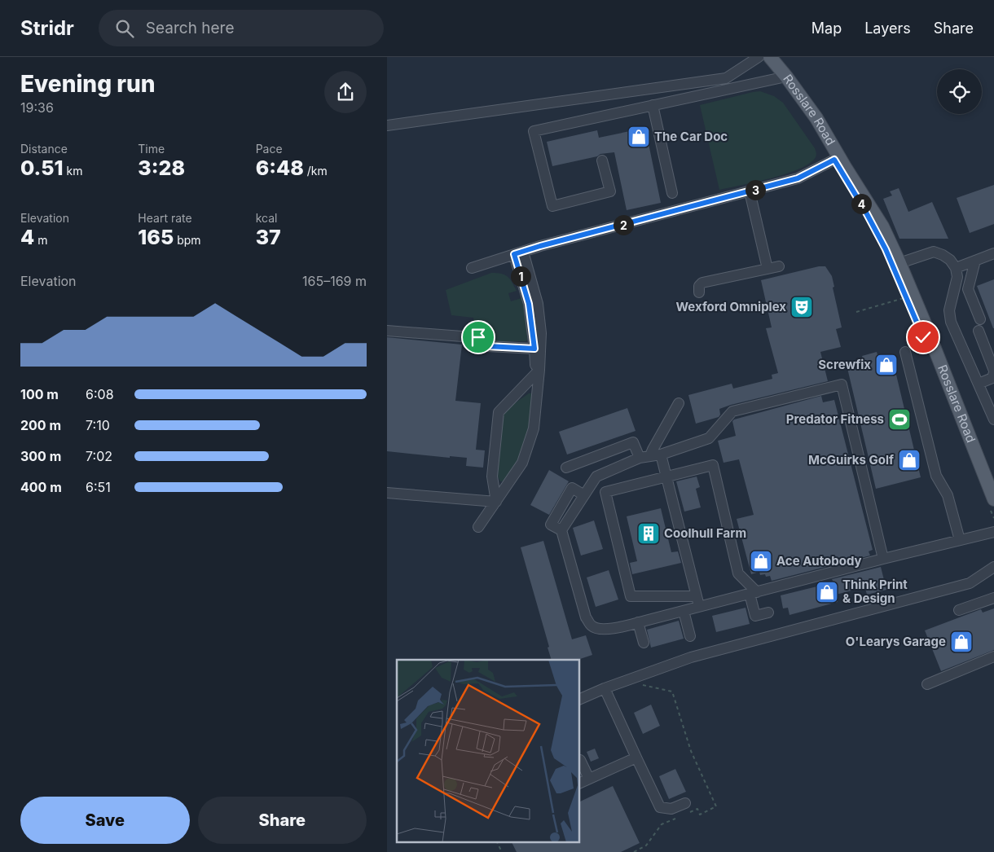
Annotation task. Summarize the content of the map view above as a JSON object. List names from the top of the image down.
{
  "streets": {
    "main road": ["Rosslare Road"]
  },
  "places": {
    "shop": [
      "The Car Doc",
      "Screwfix",
      "McGuirks Golf",
      "Ace Autobody",
      "Think Print & Design",
      "O'Learys Garage"
    ],
    "theatre": ["Wexford Omniplex"],
    "sports": ["Predator Fitness"],
    "building": ["Coolhull Farm"]
  },
  "page": {
    "header": "Stridr",
    "search": "Search here",
    "nav": ["Map", "Layers", "Share"],
    "heading": ["Evening run", "19:36"],
    "stats": [
      ["Distance", "0.51 km"],
      ["Time", "3:28"],
      ["Pace", "6:48 /km"],
      ["Elevation", "4 m"],
      ["Heart rate", "165 bpm"],
      ["kcal", "37"]
    ],
    "pins": [
      "3",
      "4",
      "2",
      "1"
    ],
    "chart": ["Elevation", "165–169 m"],
    "list": [
      {
        "name": "100 m",
        "note": "6:08"
      },
      {
        "name": "200 m",
        "note": "7:10"
      },
      {
        "name": "300 m",
        "note": "7:02"
      },
      {
        "name": "400 m",
        "note": "6:51"
      }
    ],
    "buttons": ["Save", "Share"]
  }
}
